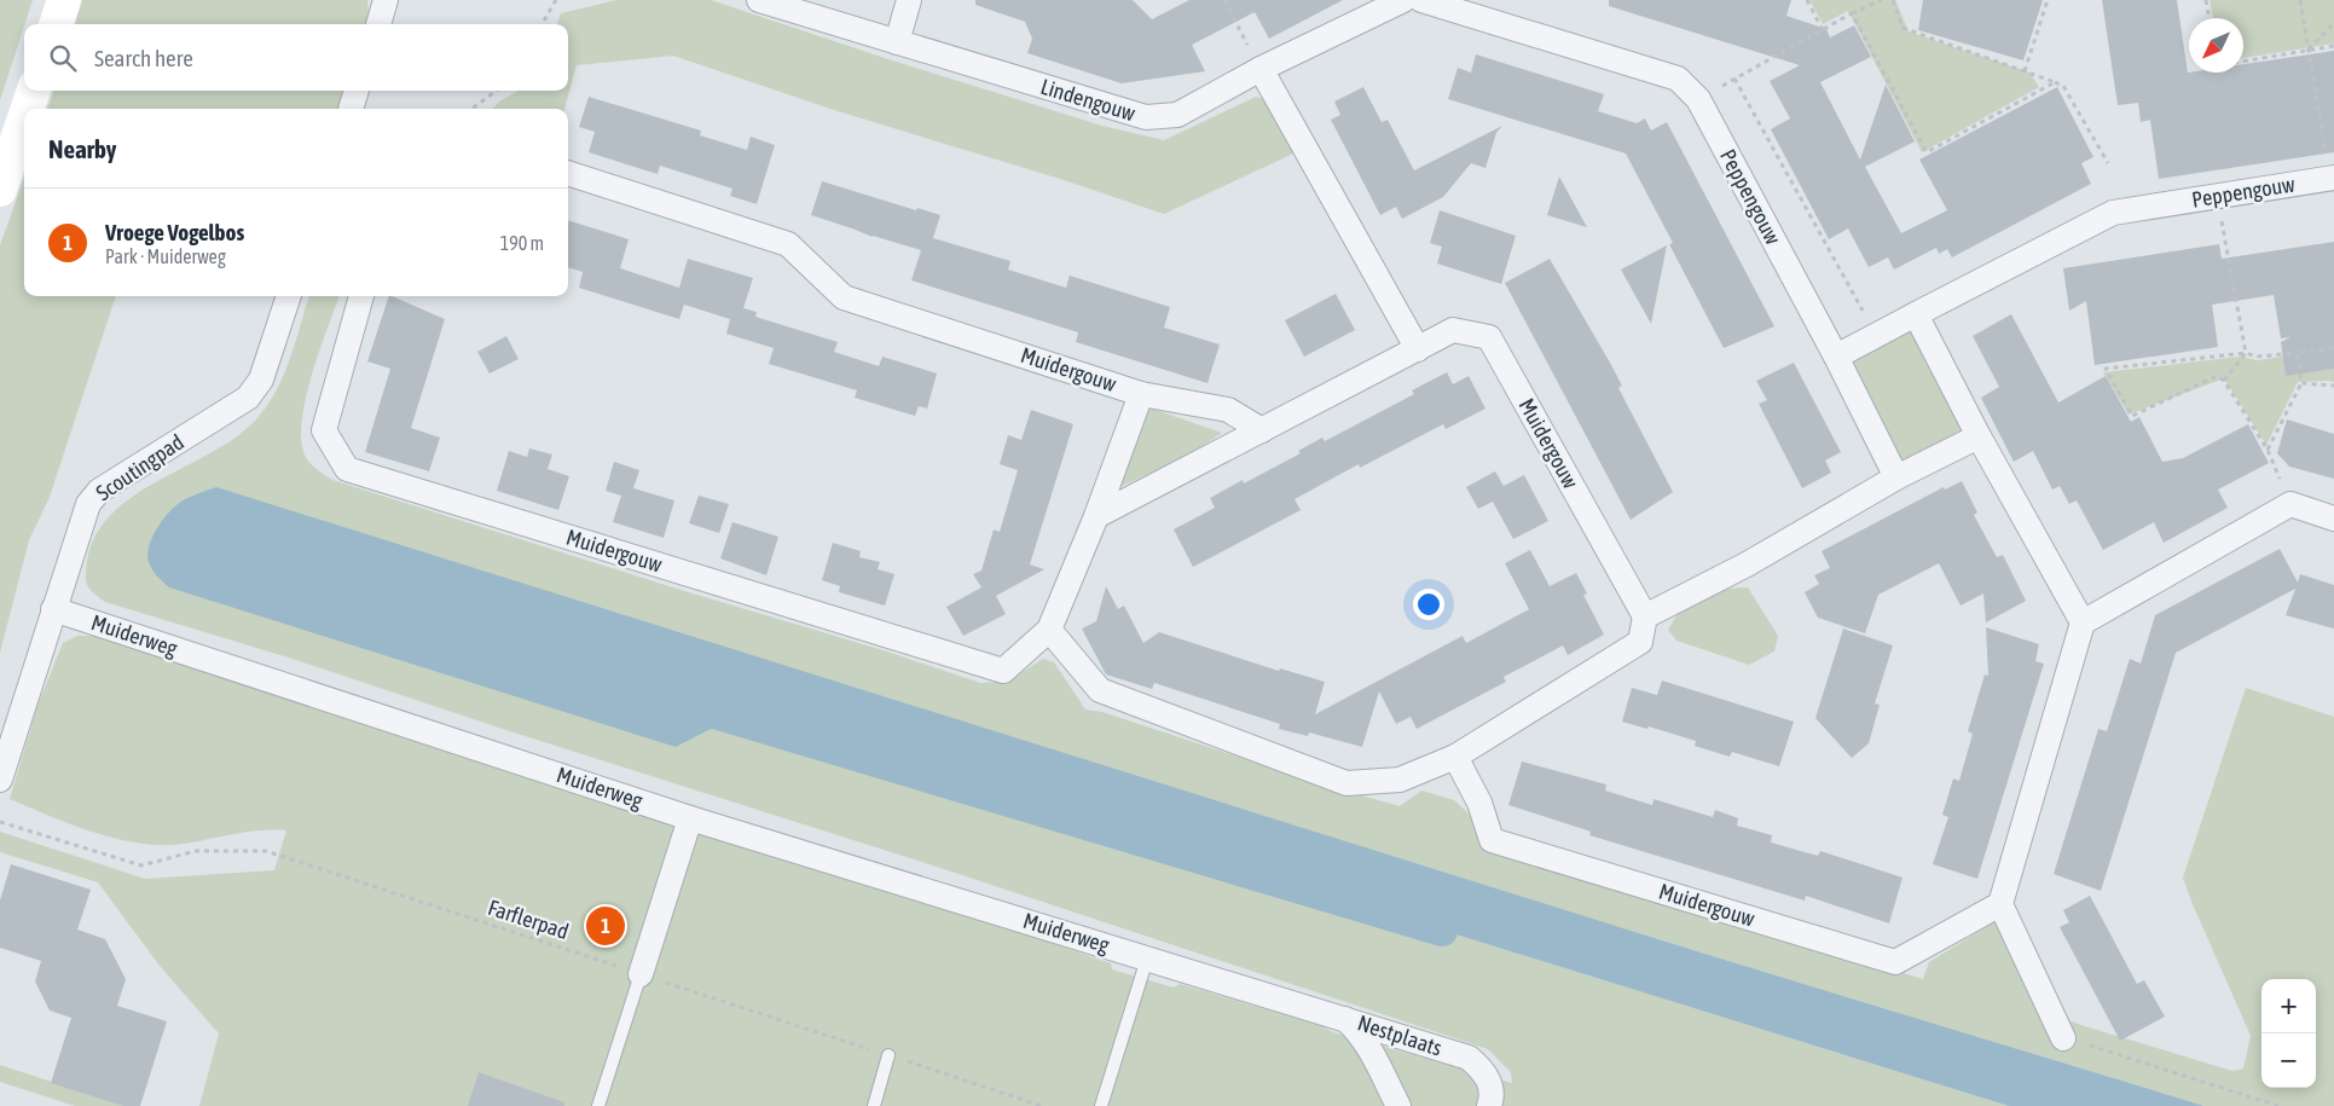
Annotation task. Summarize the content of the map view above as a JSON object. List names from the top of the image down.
{
  "streets": {
    "street": [
      "Lindengouw",
      "Peppengouw",
      "Muidergouw",
      "Scoutingpad",
      "Muiderweg",
      "Nestplaats"
    ],
    "path": ["Farflerpad"]
  },
  "crossings": [
    ["Scoutingpad", "Muiderweg"],
    ["Muiderweg", "Nestplaats"]
  ],
  "north": "bottom left",
  "page": {
    "search": "Search here",
    "heading": "Nearby",
    "list": [
      {
        "mark": "1",
        "name": "Vroege Vogelbos",
        "note": "Park · Muiderweg",
        "value": "190 m"
      }
    ],
    "pins": "1",
    "map_buttons": ["+", "−"]
  }
}
